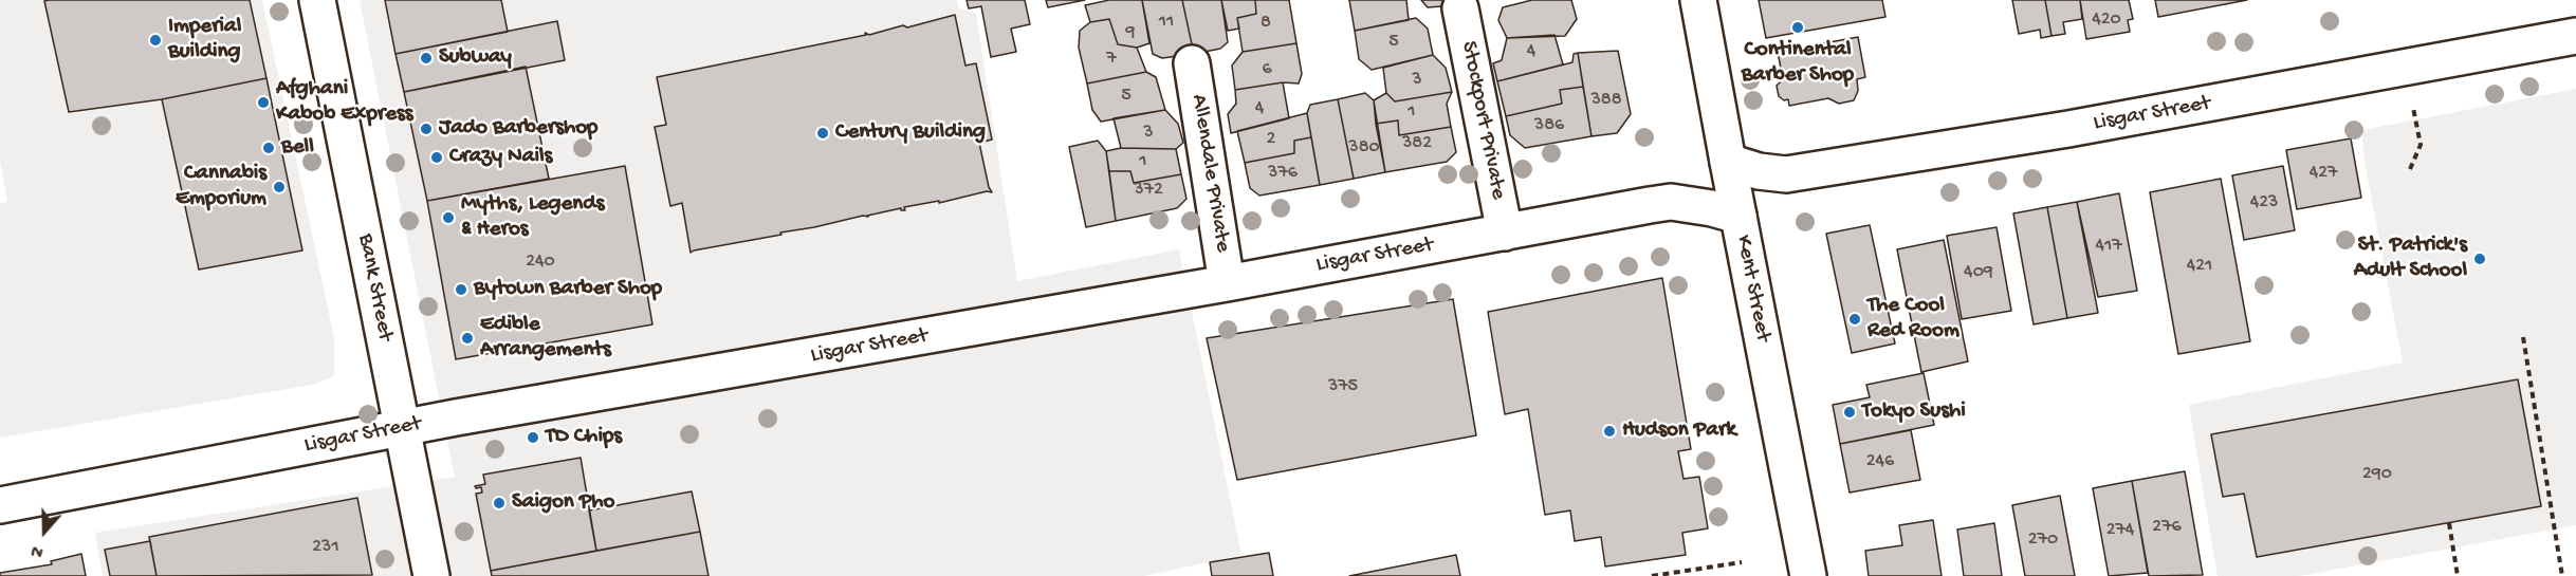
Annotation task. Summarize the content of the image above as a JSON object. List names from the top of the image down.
{
  "streets": {
    "street": [
      "Lisgar Street",
      "Stockport Private",
      "Allendale Private",
      "Bank Street",
      "Kent Street"
    ]
  },
  "crossings": [
    ["Lisgar Street", "Stockport Private"],
    ["Lisgar Street", "Allendale Private"],
    ["Lisgar Street", "Bank Street"],
    ["Lisgar Street", "Kent Street"]
  ],
  "places": [
    "Continental Barber Shop",
    "Imperial Building",
    "Subway",
    "Afghani Kabob Express",
    "Jado Barbershop",
    "Century Building",
    "Bell",
    "Crazy Nails",
    "Cannabis Emporium",
    "Myths, Legends & Heros",
    "St. Patrick's Adult School",
    "Bytown Barber Shop",
    "The Cool Red Room",
    "Edible Arrangements",
    "Tokyo Sushi",
    "Hudson Park",
    "TD Chips",
    "Saigon Pho"
  ],
  "house_numbers": [
    "420",
    "11",
    "8",
    "9",
    "5",
    "4",
    "7",
    "6",
    "3",
    "5",
    "388",
    "4",
    "1",
    "386",
    "3",
    "2",
    "382",
    "380",
    "1",
    "376",
    "427",
    "372",
    "423",
    "417",
    "240",
    "421",
    "409",
    "375",
    "246",
    "290",
    "276",
    "274",
    "270",
    "231"
  ],
  "north": "bottom"
}
